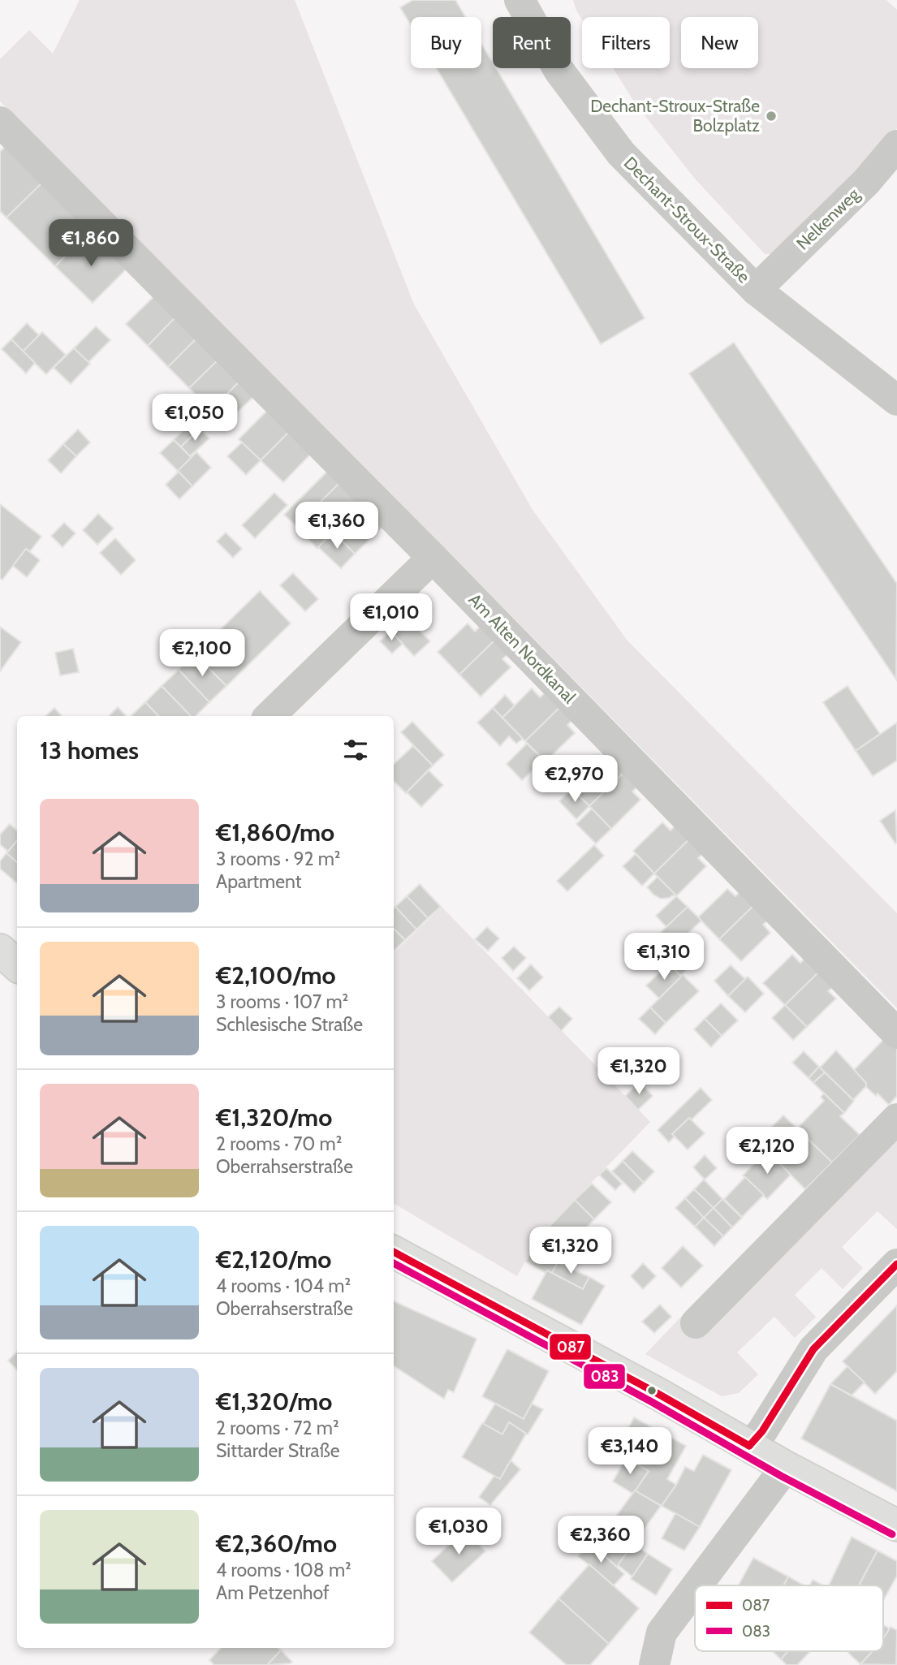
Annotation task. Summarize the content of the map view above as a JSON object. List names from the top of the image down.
{
  "streets": {
    "street": ["Nelkenweg", "Dechant-Stroux-Straße", "Am Alten Nordkanal"]
  },
  "crossings": [
    ["Nelkenweg", "Dechant-Stroux-Straße"]
  ],
  "places": ["Dechant-Stroux-Straße Bolzplatz"],
  "lines": ["transit line 087", "transit line 083"],
  "legend": ["087", "083"],
  "page": {
    "chip": [
      "Buy",
      "Rent",
      "Filters",
      "New"
    ],
    "price": [
      "€1,860",
      "€1,050",
      "€1,360",
      "€1,010",
      "€2,100",
      "€2,970",
      "€1,310",
      "€1,320",
      "€2,120",
      "€1,320",
      "€3,140",
      "€1,030",
      "€2,360"
    ],
    "heading": "13 homes",
    "list": [
      {
        "name": "€1,860/mo",
        "note": "3 rooms · 92 m² · Apartment"
      },
      {
        "name": "€2,100/mo",
        "note": "3 rooms · 107 m² · Schlesische Straße"
      },
      {
        "name": "€1,320/mo",
        "note": "2 rooms · 70 m² · Oberrahserstraße"
      },
      {
        "name": "€2,120/mo",
        "note": "4 rooms · 104 m² · Oberrahserstraße"
      },
      {
        "name": "€1,320/mo",
        "note": "2 rooms · 72 m² · Sittarder Straße"
      },
      {
        "name": "€2,360/mo",
        "note": "4 rooms · 108 m² · Am Petzenhof"
      }
    ]
  }
}
